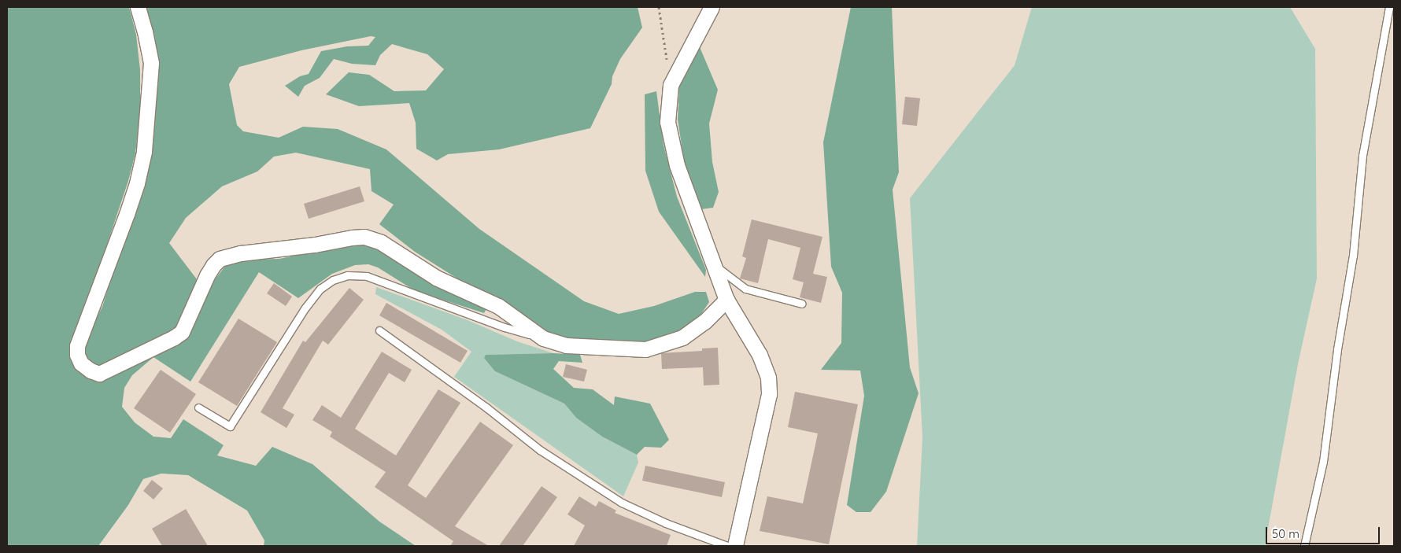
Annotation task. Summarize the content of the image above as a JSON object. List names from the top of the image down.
{
  "scale_bar": "50 m"
}
